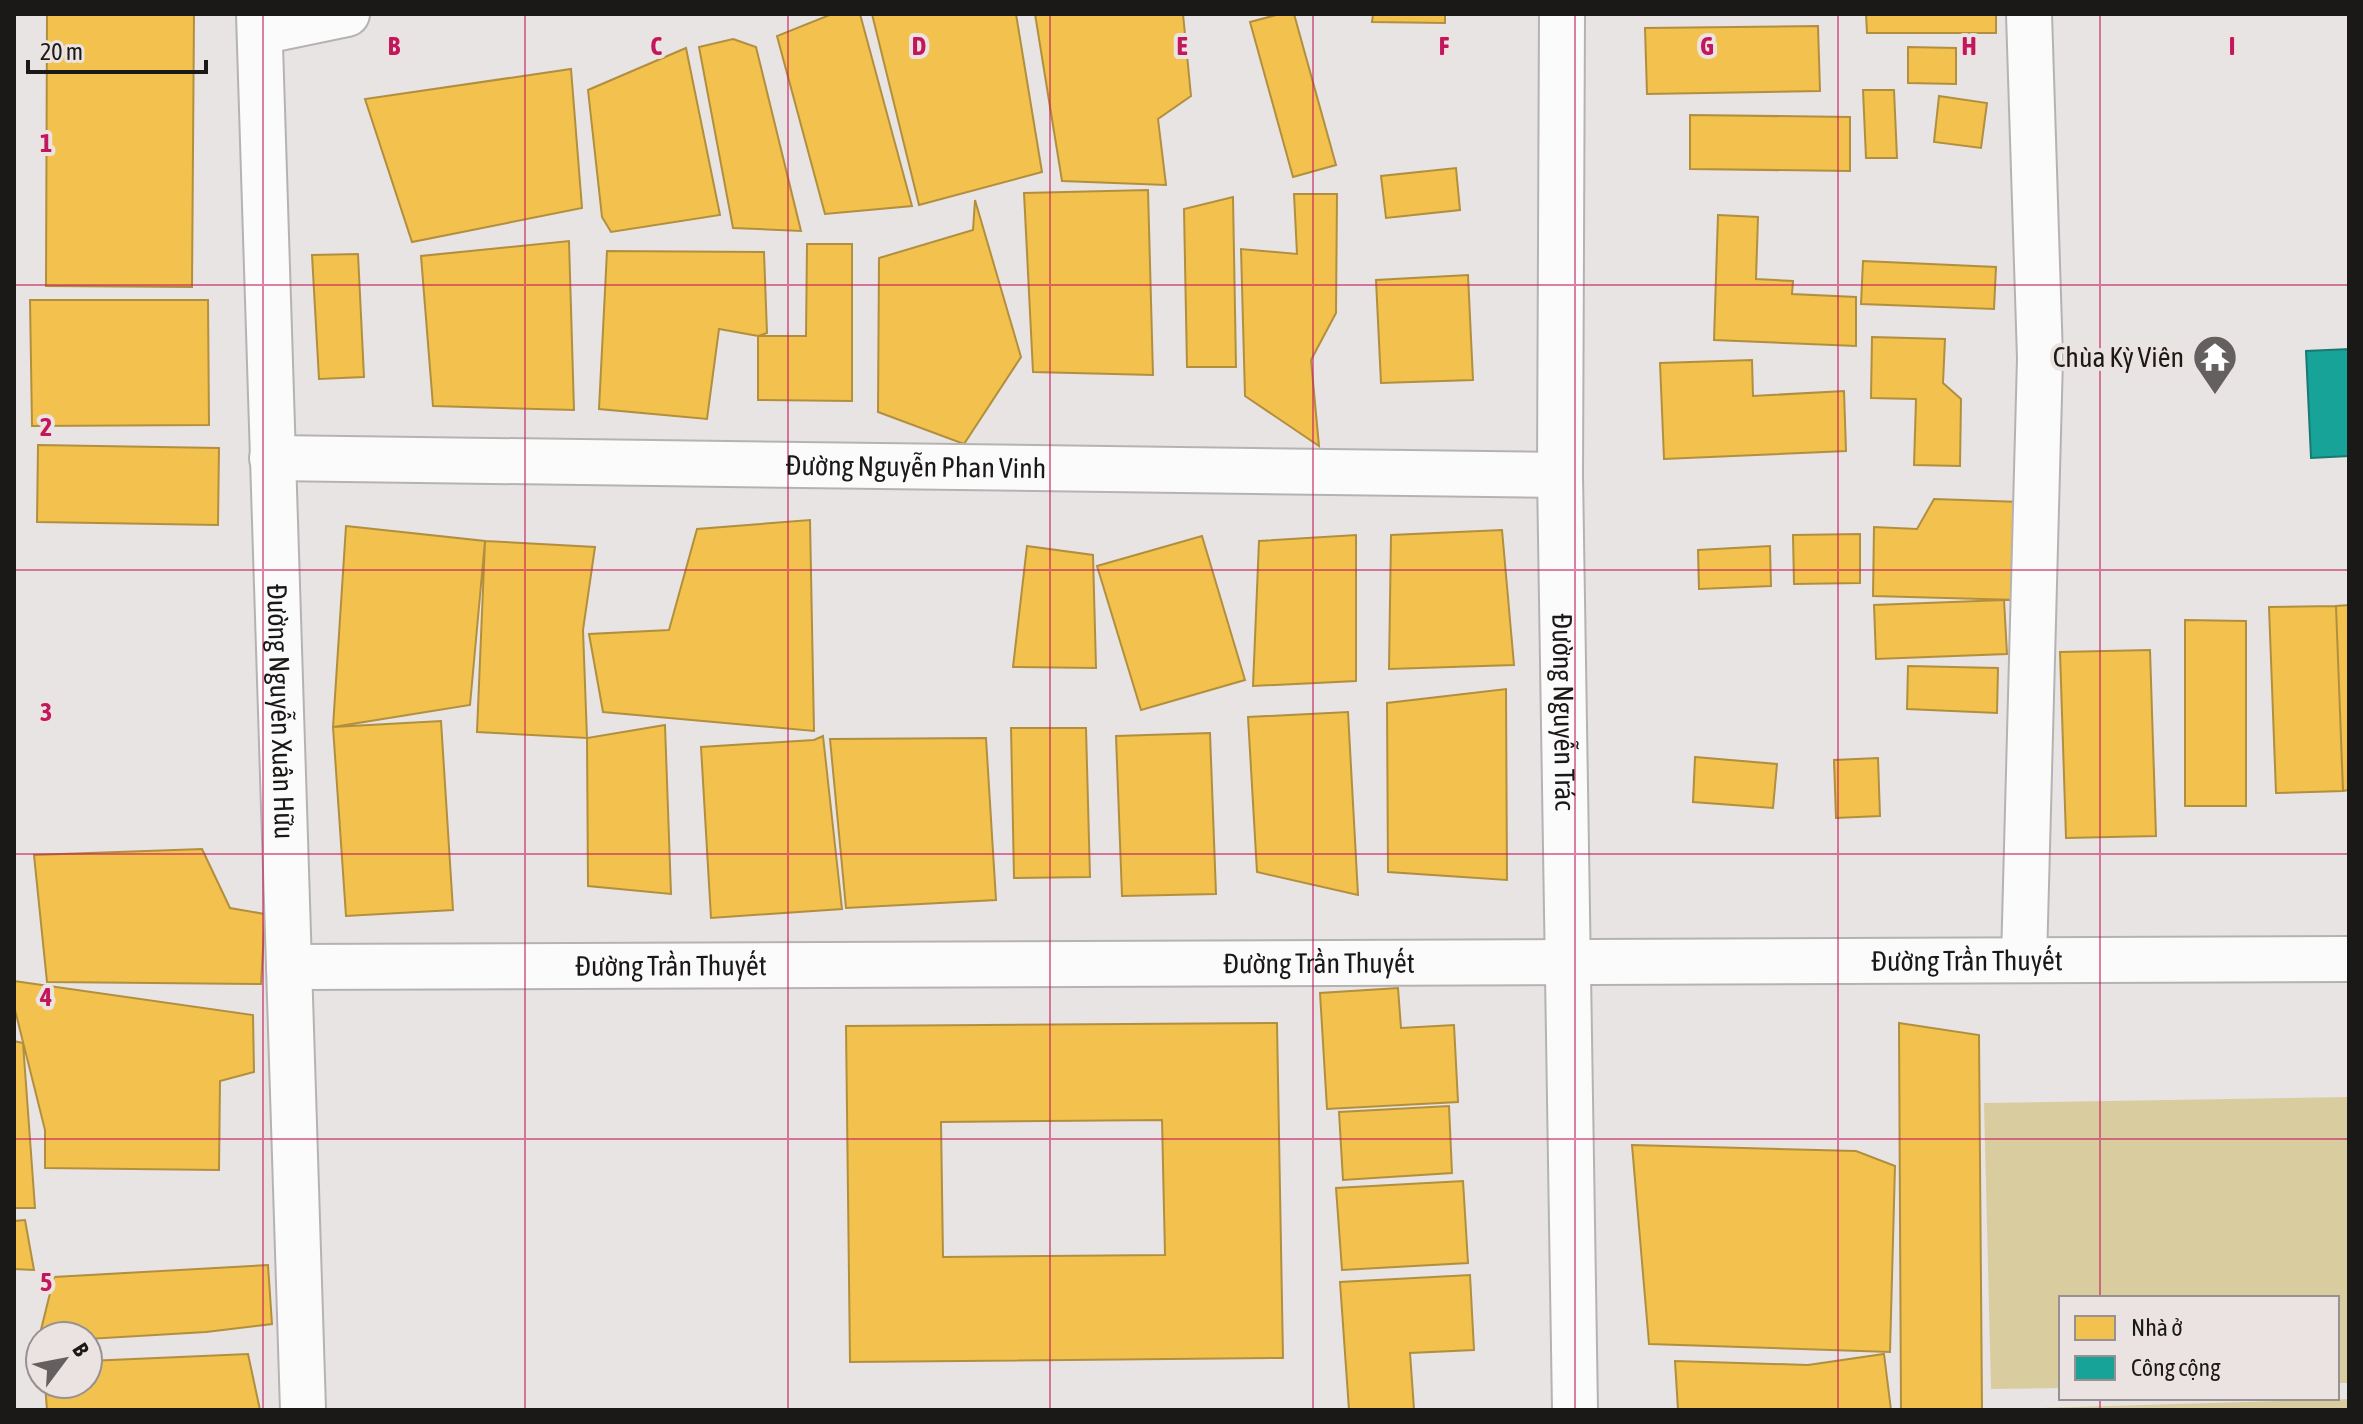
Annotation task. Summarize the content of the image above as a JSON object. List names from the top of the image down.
{
  "streets": {
    "street": [
      "Đường Nguyễn Phan Vinh",
      "Đường Nguyễn Xuân Hữu",
      "Đường Nguyễn Trác",
      "Đường Trần Thuyết"
    ]
  },
  "crossings": [
    ["Đường Nguyễn Phan Vinh", "Đường Nguyễn Xuân Hữu"],
    ["Đường Nguyễn Phan Vinh", "Đường Nguyễn Trác"],
    ["Đường Nguyễn Xuân Hữu", "Đường Trần Thuyết"],
    ["Đường Nguyễn Trác", "Đường Trần Thuyết"]
  ],
  "places": {
    "temple": ["Chùa Kỳ Viên"]
  },
  "legend": ["Nhà ở", "Công cộng"],
  "scale_bar": "20 m",
  "north": "top right",
  "grid": {
    "columns": [
      "B",
      "C",
      "D",
      "E",
      "F",
      "G",
      "H",
      "I"
    ],
    "rows": [
      "1",
      "2",
      "3",
      "4",
      "5"
    ]
  }
}
